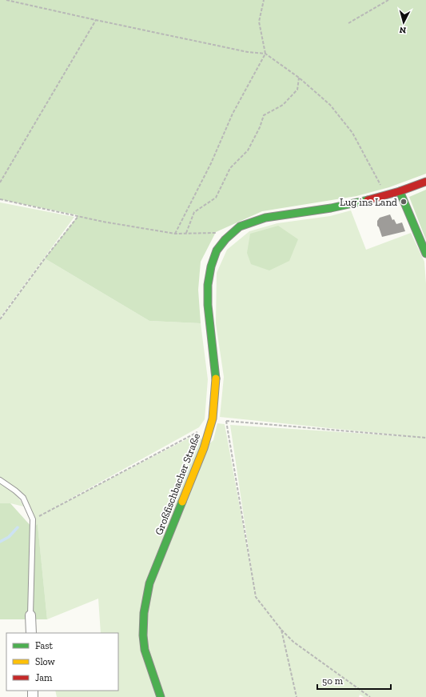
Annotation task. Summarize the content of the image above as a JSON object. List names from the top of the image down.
{
  "streets": {
    "main road": ["Großfischbacher Straße"]
  },
  "places": ["Lug ins Land"],
  "legend": ["Fast", "Slow", "Jam"],
  "scale_bar": "50 m",
  "north": "bottom"
}
